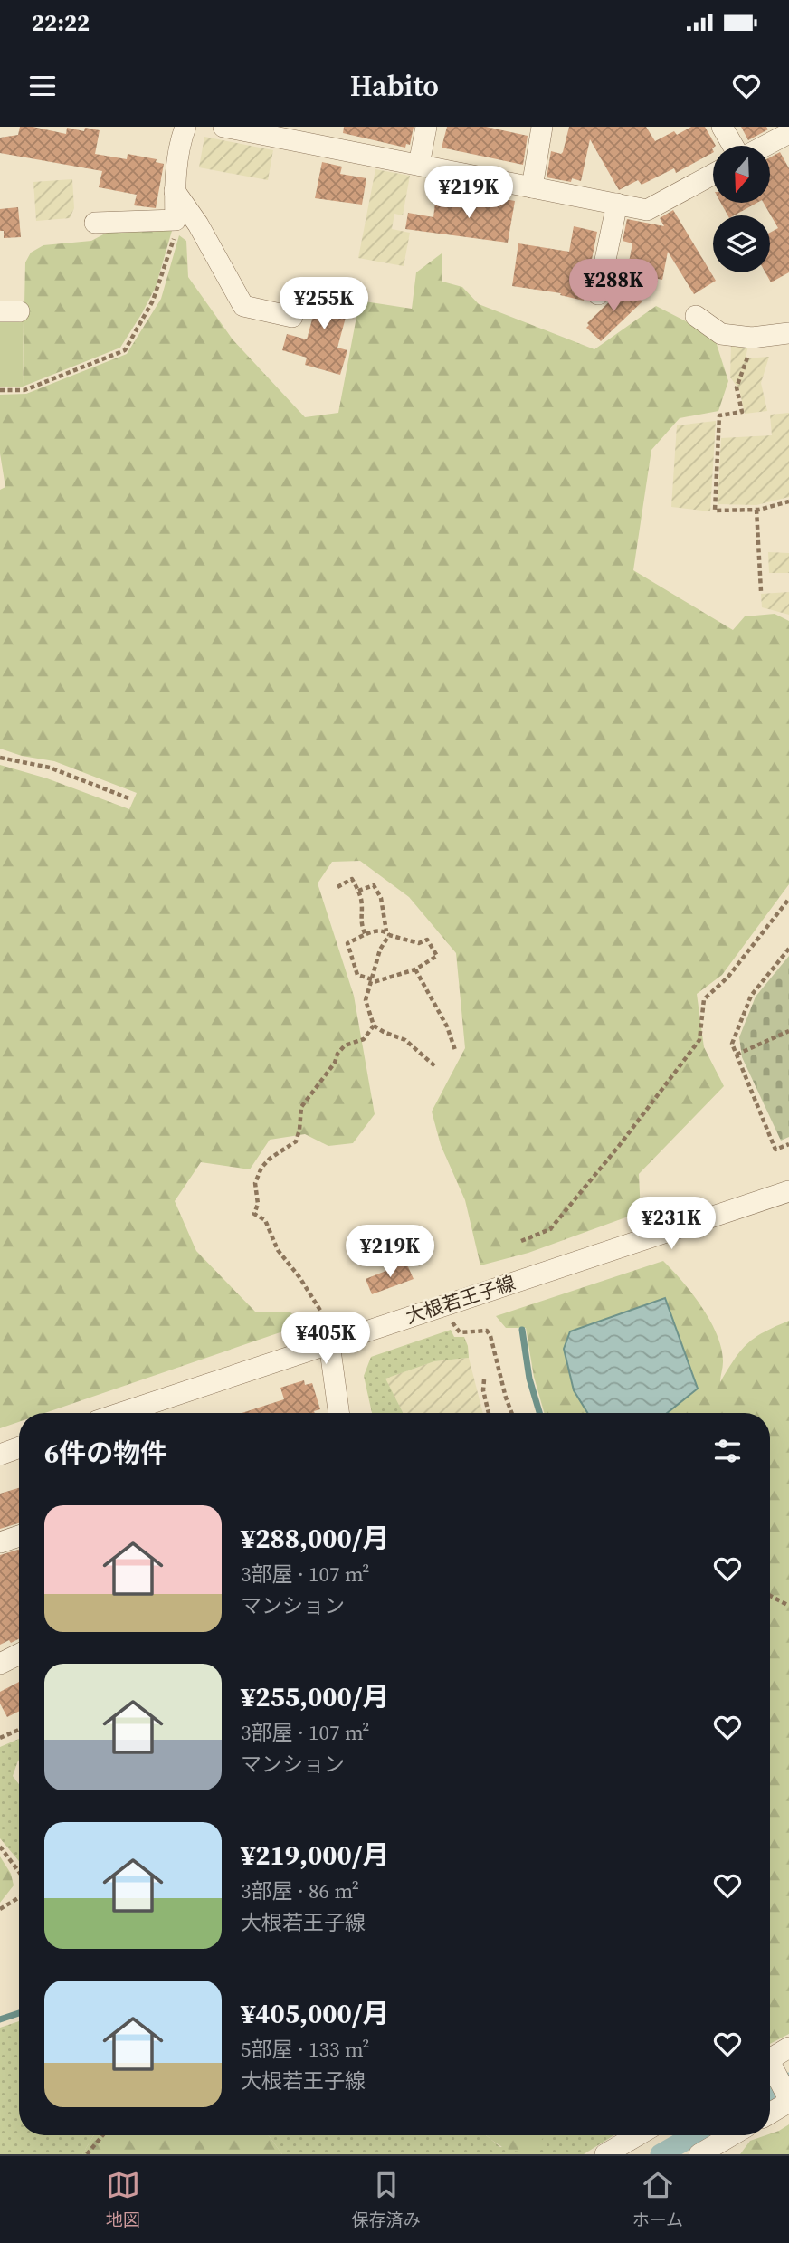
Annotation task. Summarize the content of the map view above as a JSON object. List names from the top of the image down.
{
  "streets": {
    "street": ["大根若王子線"]
  },
  "north": "bottom",
  "page": {
    "status": "22:22",
    "header": "Habito",
    "price": [
      "¥219K",
      "¥288K",
      "¥255K",
      "¥231K",
      "¥219K",
      "¥405K"
    ],
    "heading": "6件の物件",
    "list": [
      {
        "name": "¥288,000/月",
        "note": "3部屋 · 107 m² · マンション"
      },
      {
        "name": "¥255,000/月",
        "note": "3部屋 · 107 m² · マンション"
      },
      {
        "name": "¥219,000/月",
        "note": "3部屋 · 86 m² · 大根若王子線"
      },
      {
        "name": "¥405,000/月",
        "note": "5部屋 · 133 m² · 大根若王子線"
      }
    ],
    "tabs": ["地図", "保存済み", "ホーム"]
  }
}
